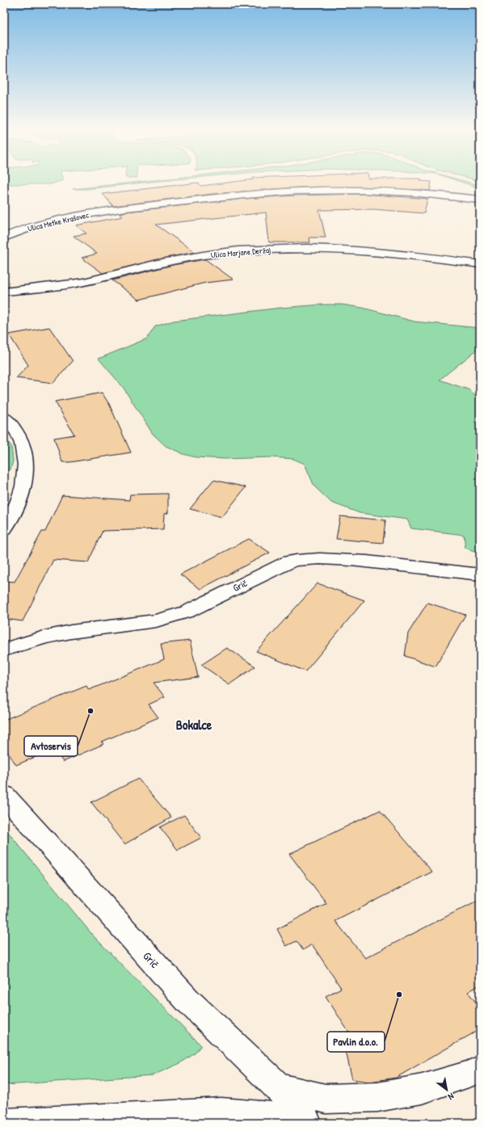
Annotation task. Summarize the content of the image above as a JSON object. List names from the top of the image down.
{
  "streets": {
    "street": ["Ulica Metke Krašovec", "Ulica Marjane Deržaj", "Grič"]
  },
  "districts": ["Bokalce"],
  "places": ["Avtoservis", "Pavlin d.o.o."],
  "north": "bottom right"
}
